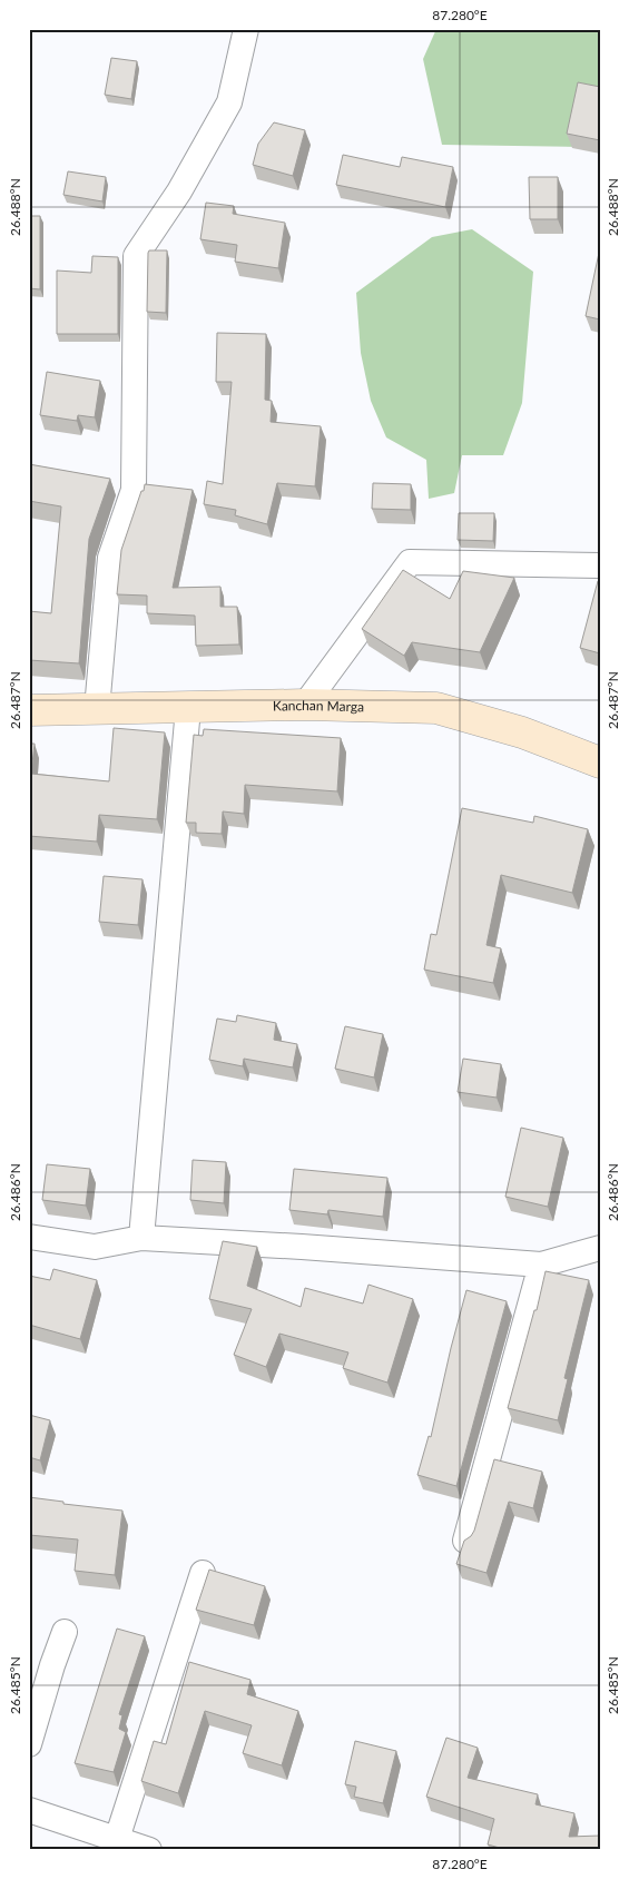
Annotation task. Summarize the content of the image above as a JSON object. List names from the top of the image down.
{
  "streets": {
    "main road": ["Kanchan Marga"]
  },
  "coordinates": [
    "87.280°E",
    "26.488°N",
    "26.487°N",
    "26.486°N",
    "26.485°N"
  ]
}
